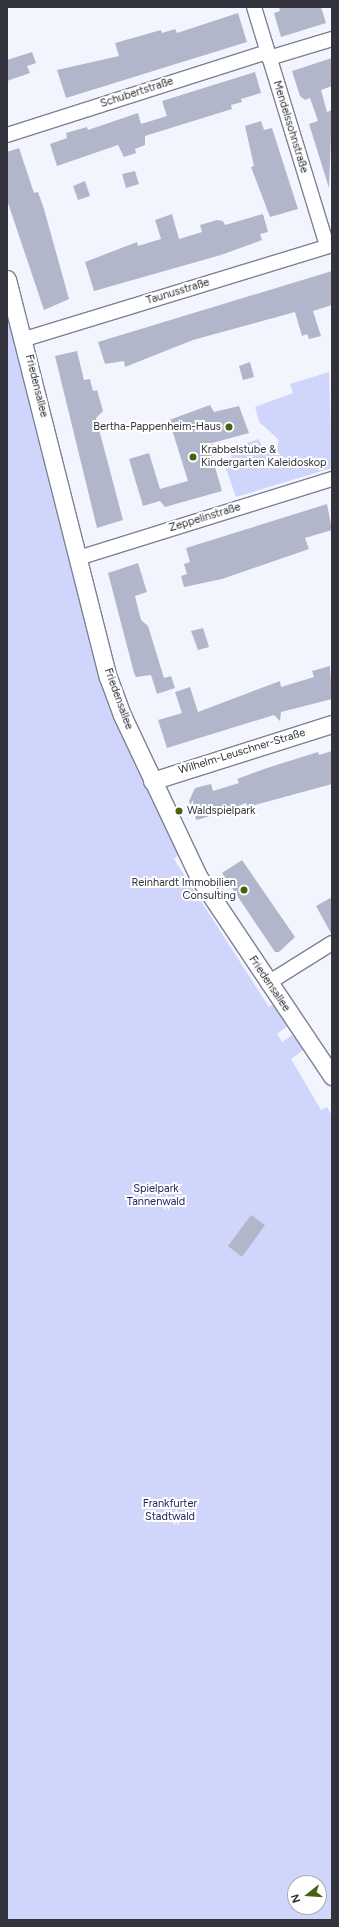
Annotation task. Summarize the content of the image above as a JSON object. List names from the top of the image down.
{
  "streets": {
    "street": [
      "Schubertstraße",
      "Mendelssohnstraße",
      "Taunusstraße",
      "Friedensallee",
      "Zeppelinstraße",
      "Wilhelm-Leuschner-Straße"
    ]
  },
  "crossings": [
    ["Schubertstraße", "Mendelssohnstraße"],
    ["Mendelssohnstraße", "Taunusstraße"],
    ["Taunusstraße", "Friedensallee"],
    ["Friedensallee", "Zeppelinstraße"],
    ["Friedensallee", "Wilhelm-Leuschner-Straße"]
  ],
  "parks": ["Spielpark Tannenwald", "Frankfurter Stadtwald"],
  "places": [
    "Bertha-Pappenheim-Haus",
    "Krabbelstube & Kindergarten Kaleidoskop",
    "Waldspielpark",
    "Reinhardt Immobilien Consulting"
  ],
  "north": "left"
}
